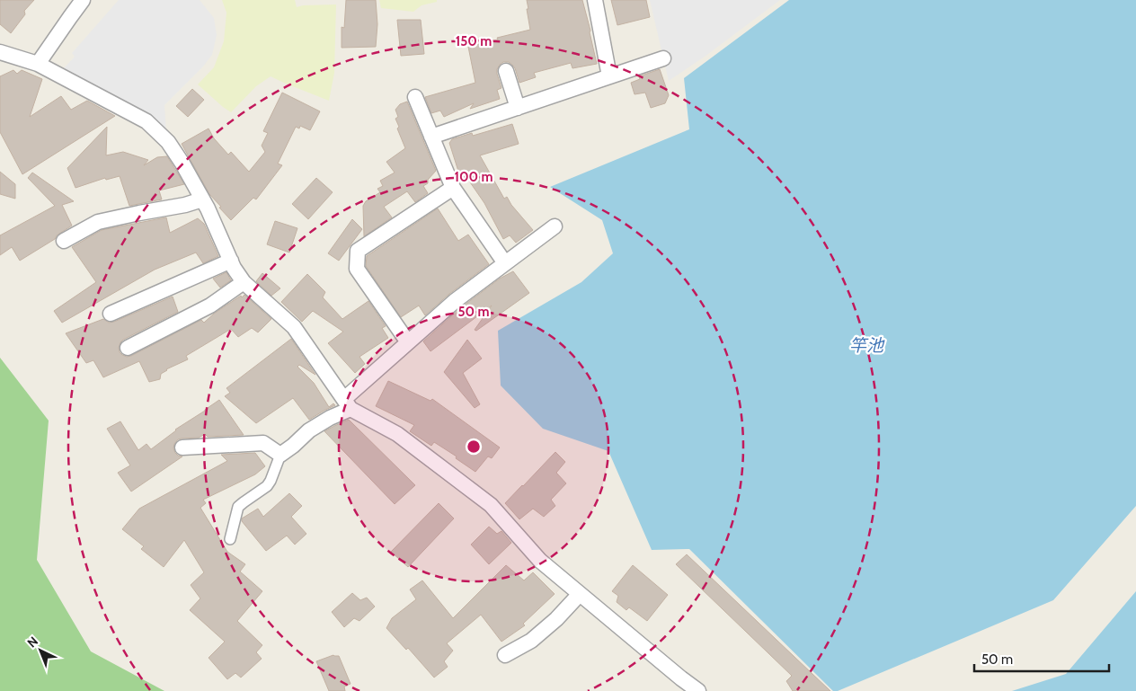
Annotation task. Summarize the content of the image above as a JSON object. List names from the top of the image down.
{
  "water": ["竿池"],
  "scale_bar": "50 m",
  "north": "top left",
  "rings": ["150 m", "100 m", "50 m"]
}
